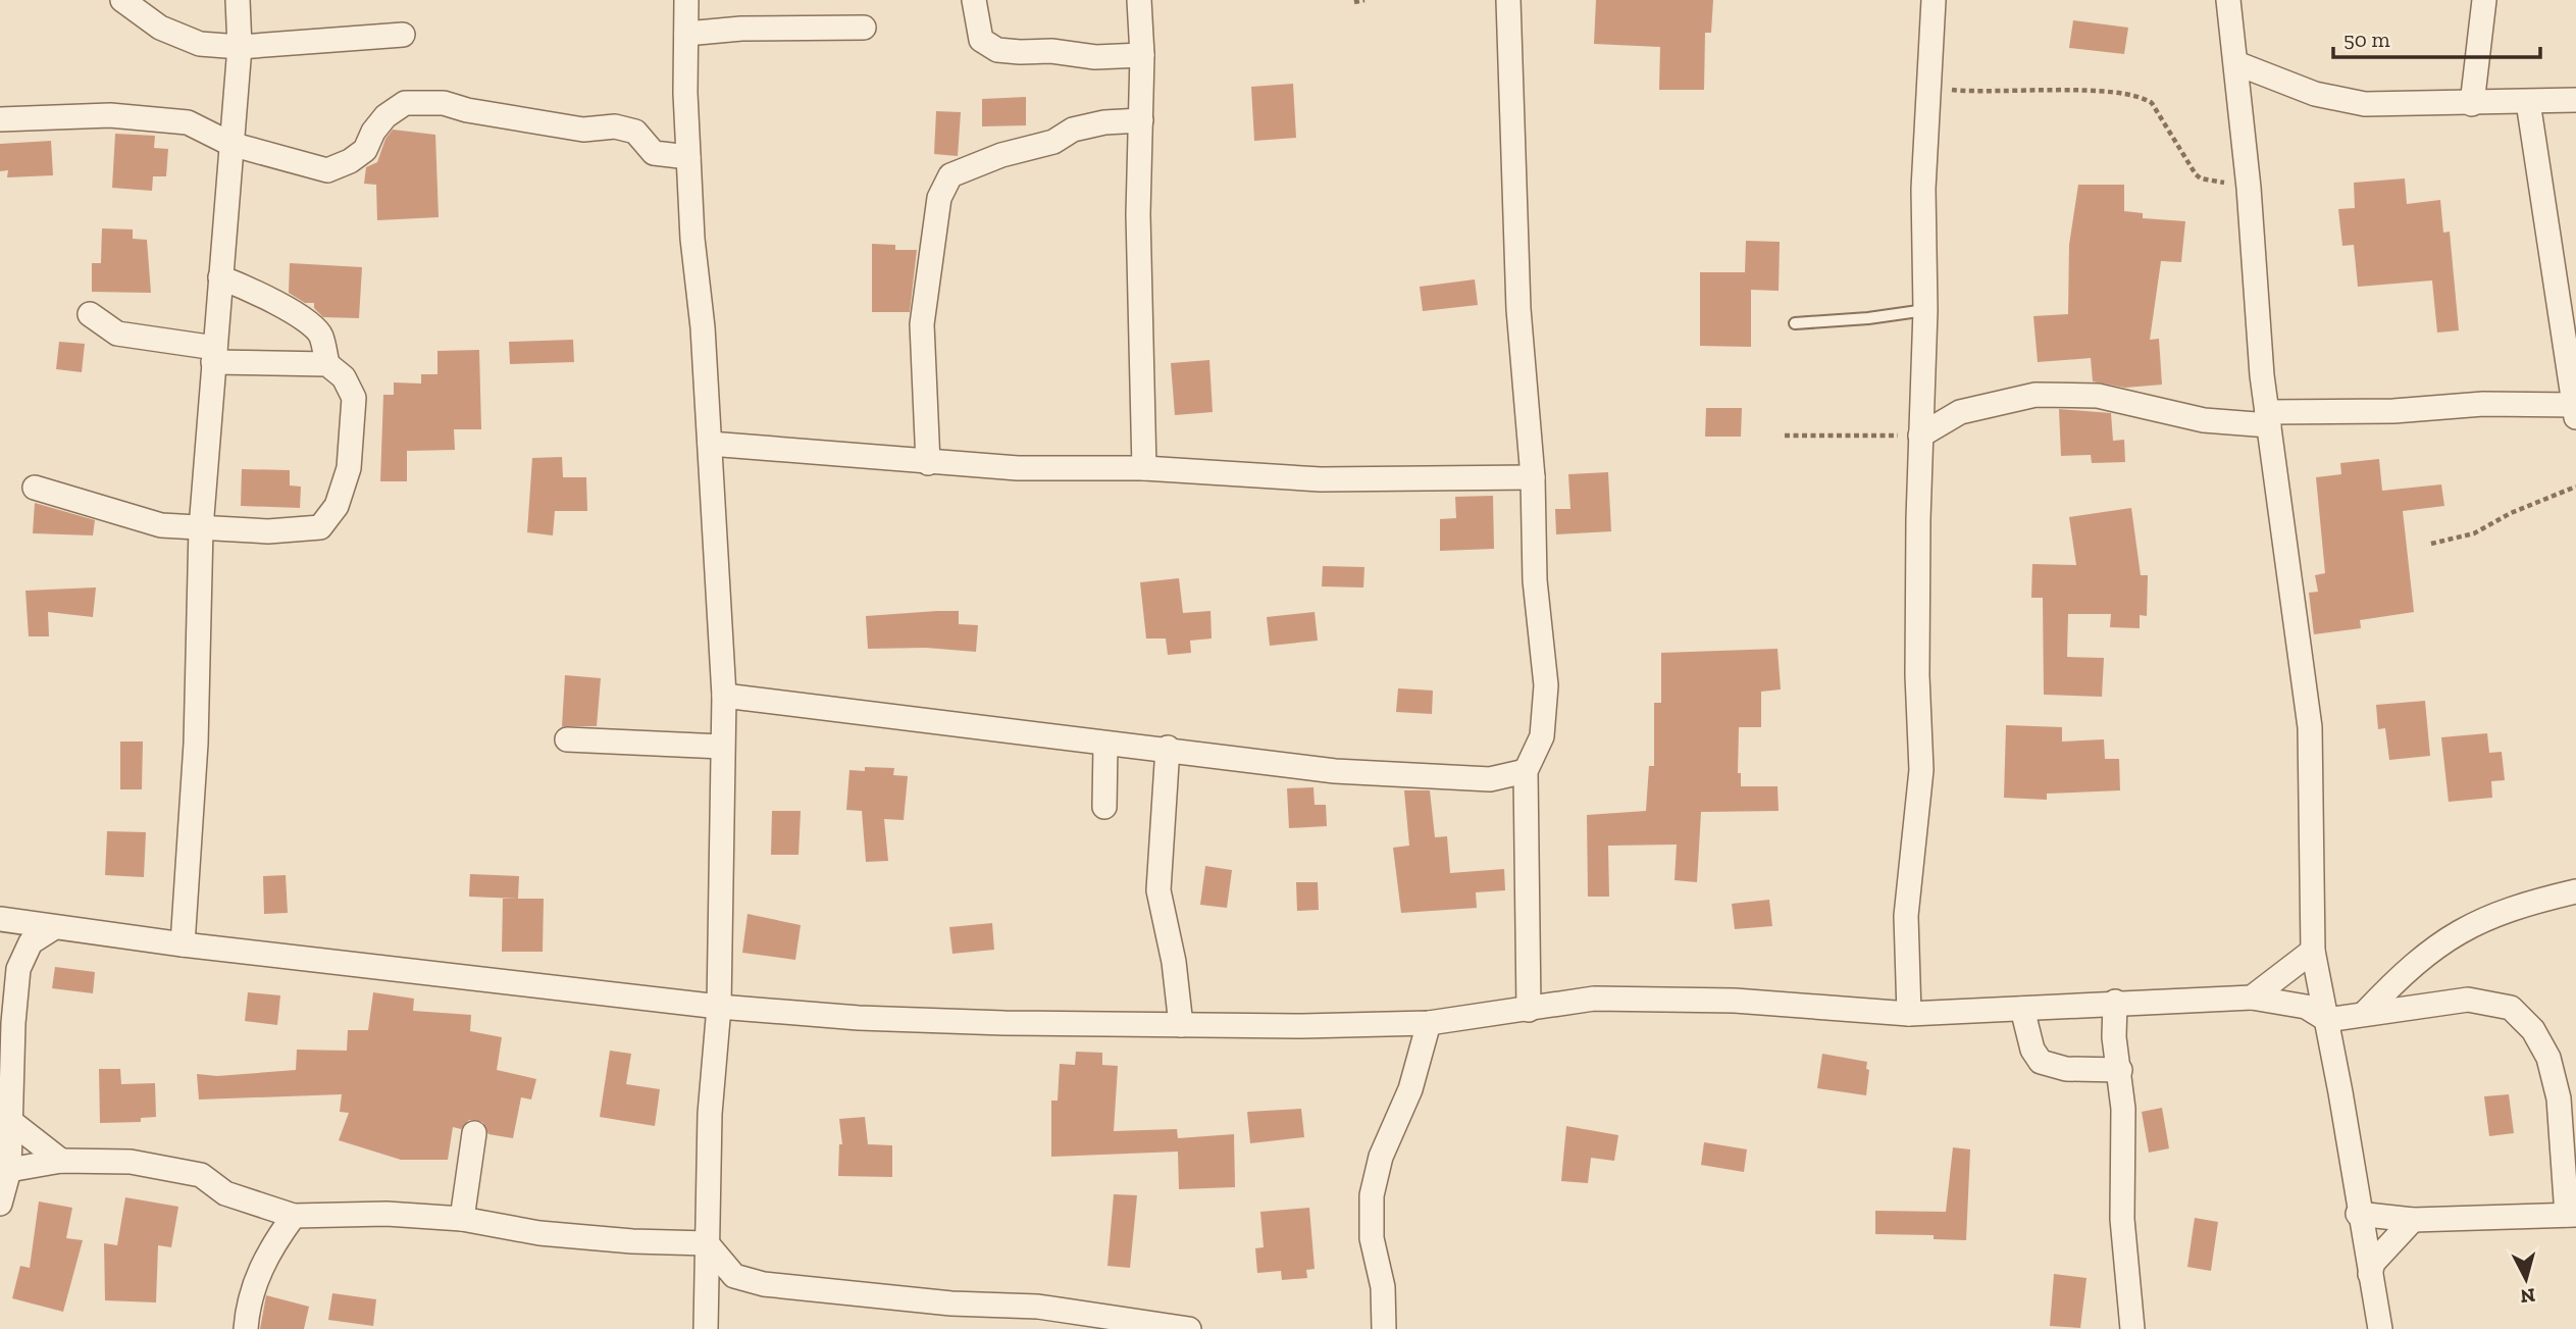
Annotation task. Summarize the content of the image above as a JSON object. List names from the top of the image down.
{
  "scale_bar": "50 m",
  "north": "bottom"
}
